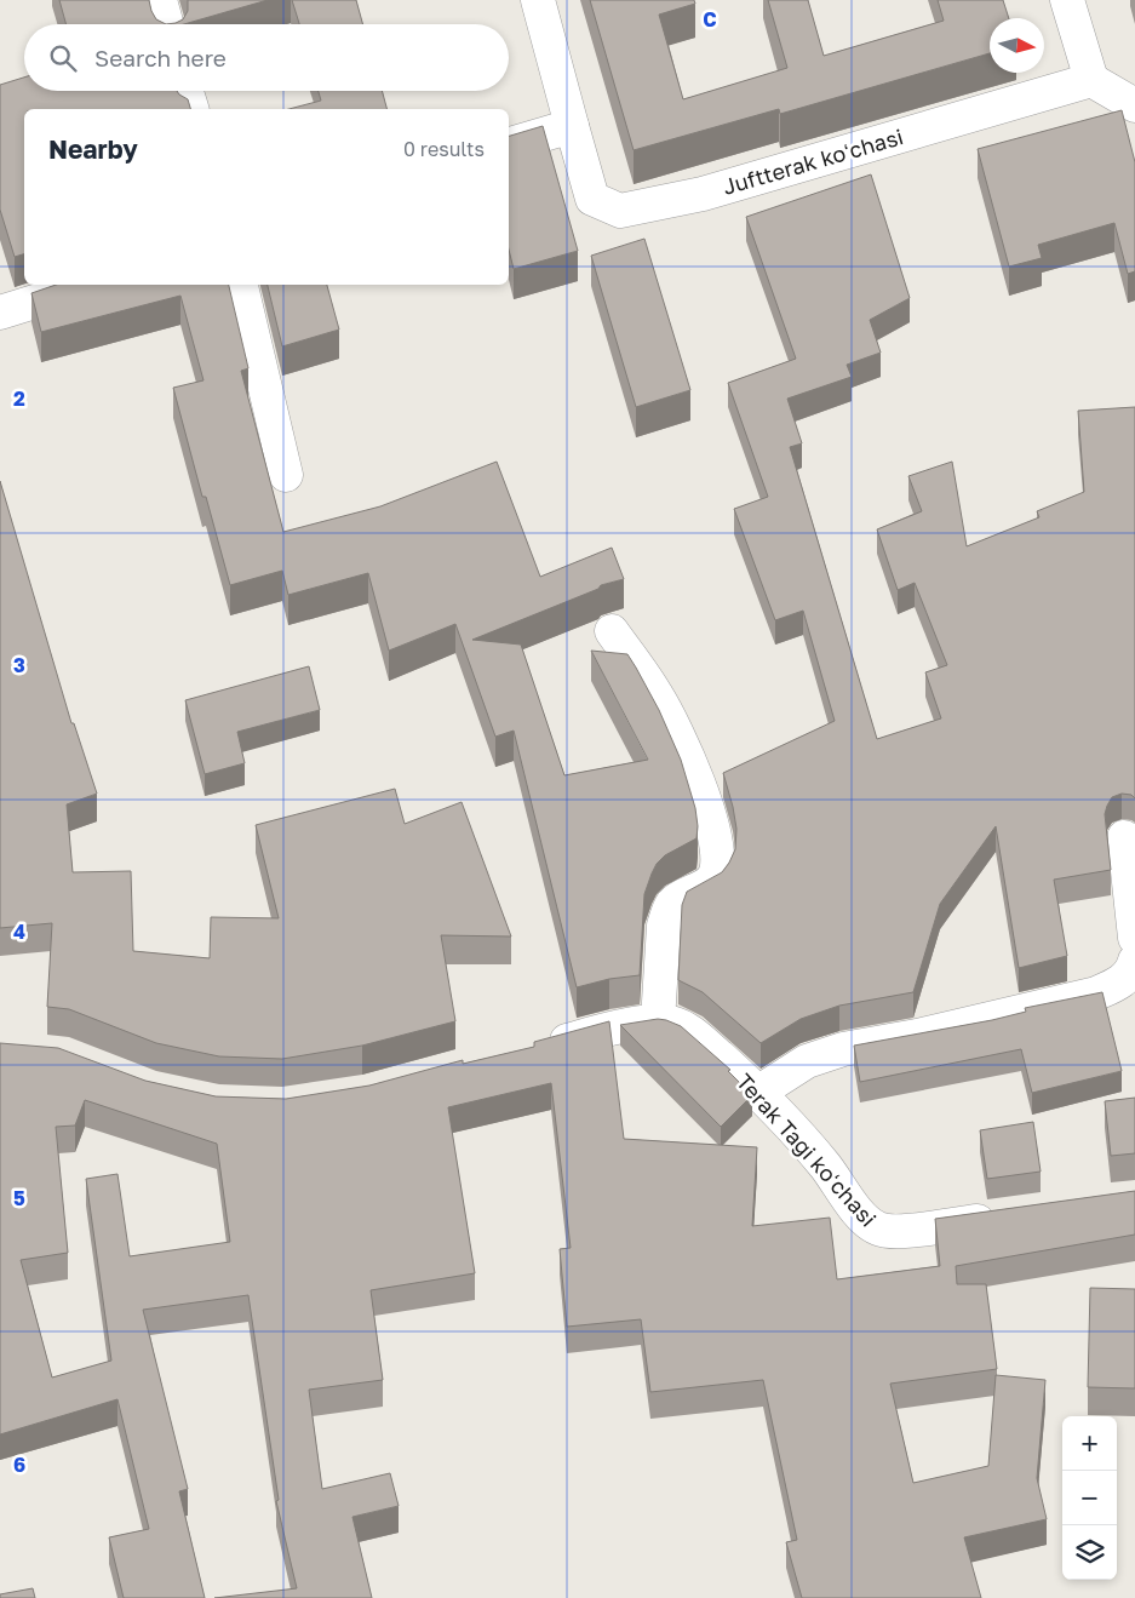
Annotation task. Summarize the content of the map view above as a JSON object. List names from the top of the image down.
{
  "streets": {
    "street": ["Juftterak koʻchasi", "Terak Tagi koʻchasi"]
  },
  "north": "right",
  "page": {
    "search": "Search here",
    "heading": ["Nearby", "0 results"],
    "map_buttons": ["+", "−"]
  },
  "grid": {
    "columns": ["C"],
    "rows": [
      "2",
      "3",
      "4",
      "5",
      "6"
    ]
  }
}
